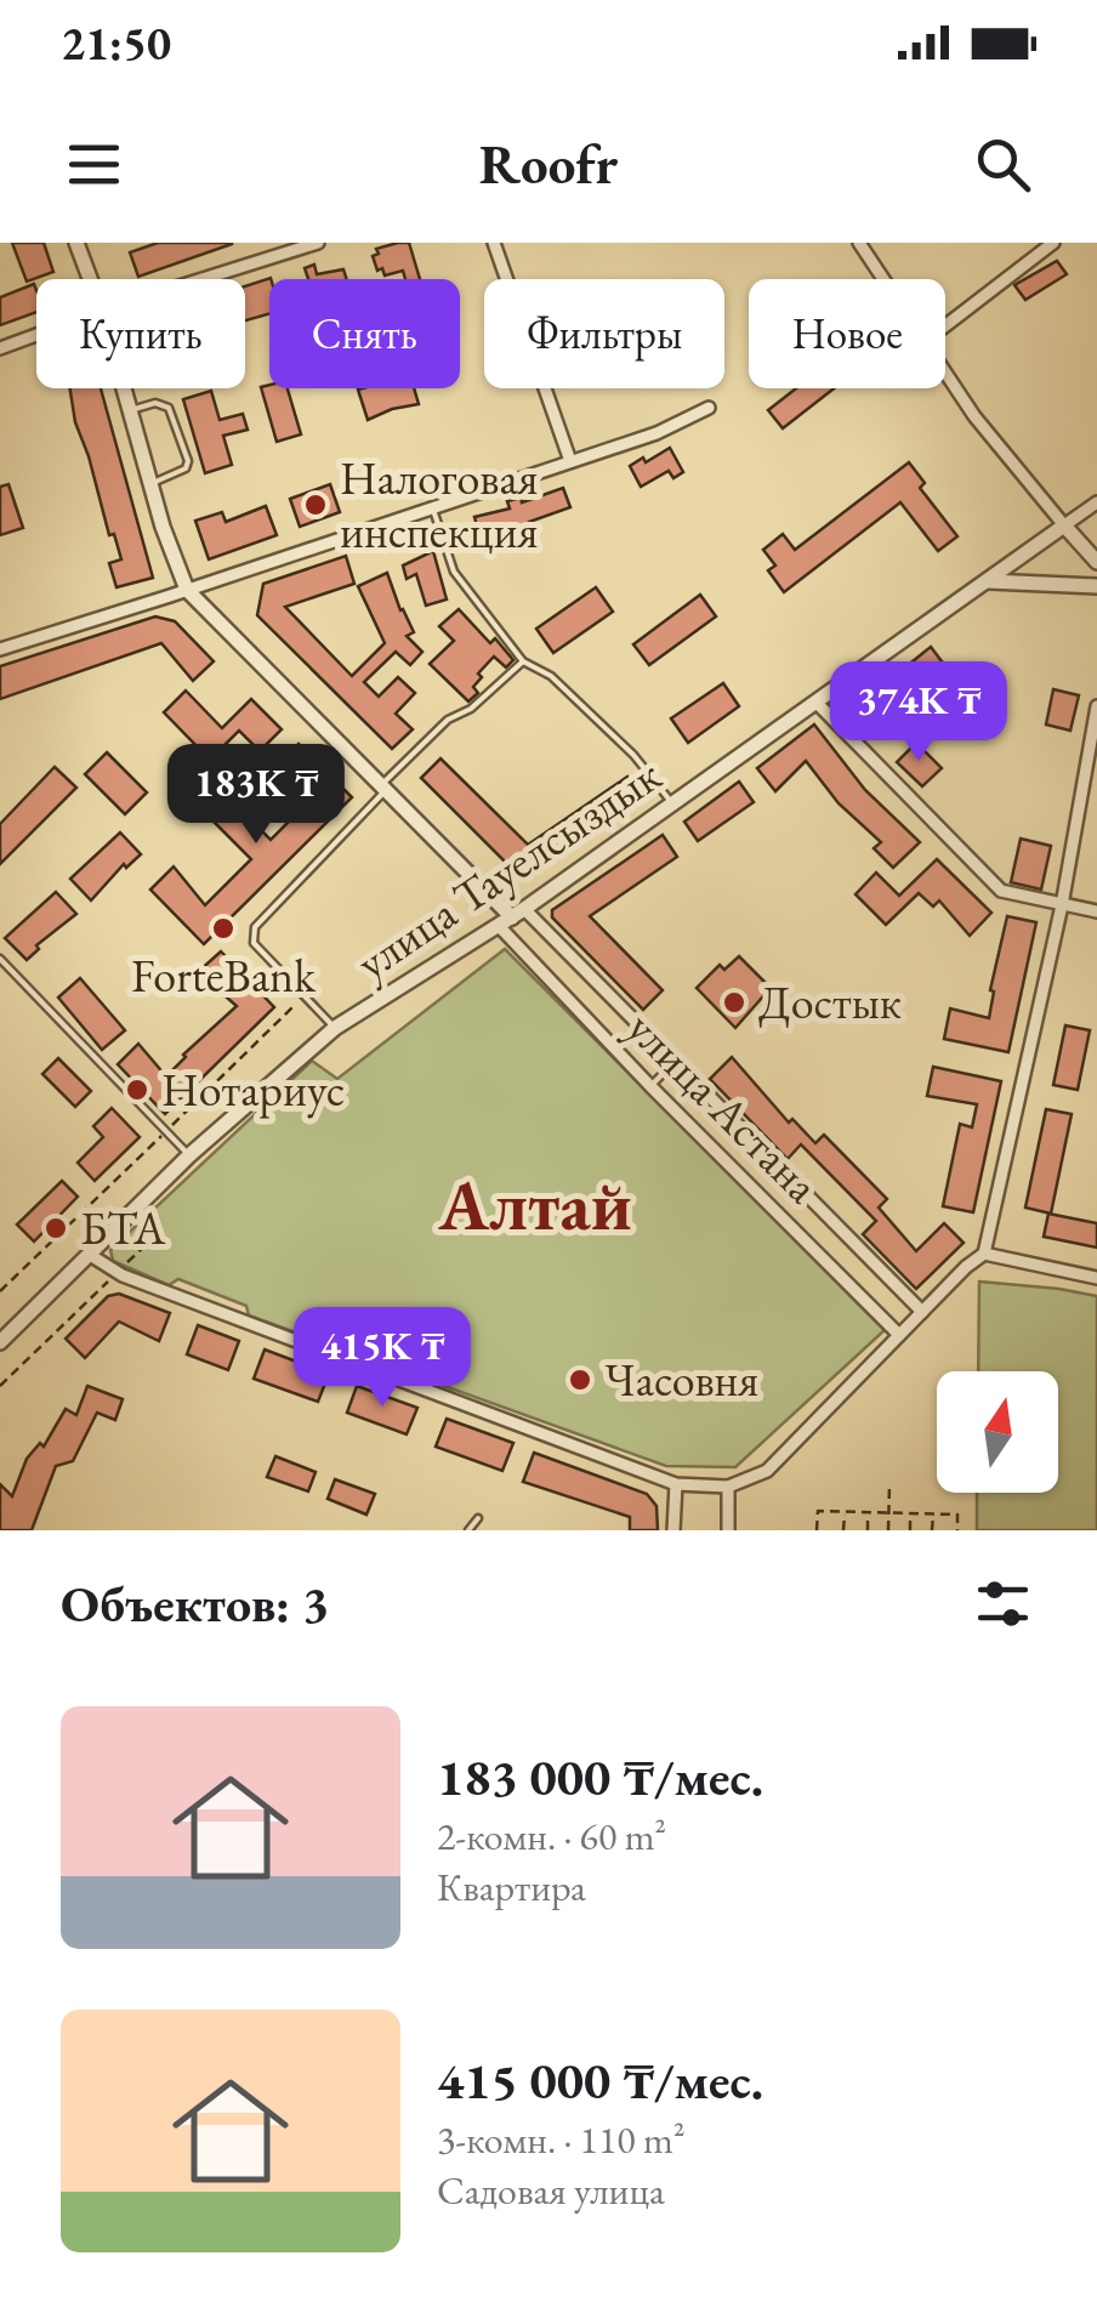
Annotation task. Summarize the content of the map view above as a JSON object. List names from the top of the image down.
{
  "streets": {
    "street": ["улица Тауелсыздык", "улица Астана"]
  },
  "crossings": [
    ["улица Тауелсыздык", "улица Астана"]
  ],
  "districts": ["Алтай"],
  "places": [
    "Налоговая инспекция",
    "ForteBank",
    "Достык",
    "Нотариус",
    "БТА",
    "Часовня"
  ],
  "north": "top",
  "page": {
    "status": "21:50",
    "header": "Roofr",
    "chip": [
      "Купить",
      "Снять",
      "Фильтры",
      "Новое"
    ],
    "price": ["374K ₸", "183K ₸", "415K ₸"],
    "heading": "Объектов: 3",
    "list": [
      {
        "name": "183 000 ₸/мес.",
        "note": "2-комн. · 60 m² · Квартира"
      },
      {
        "name": "415 000 ₸/мес.",
        "note": "3-комн. · 110 m² · Садовая улица"
      }
    ]
  }
}
